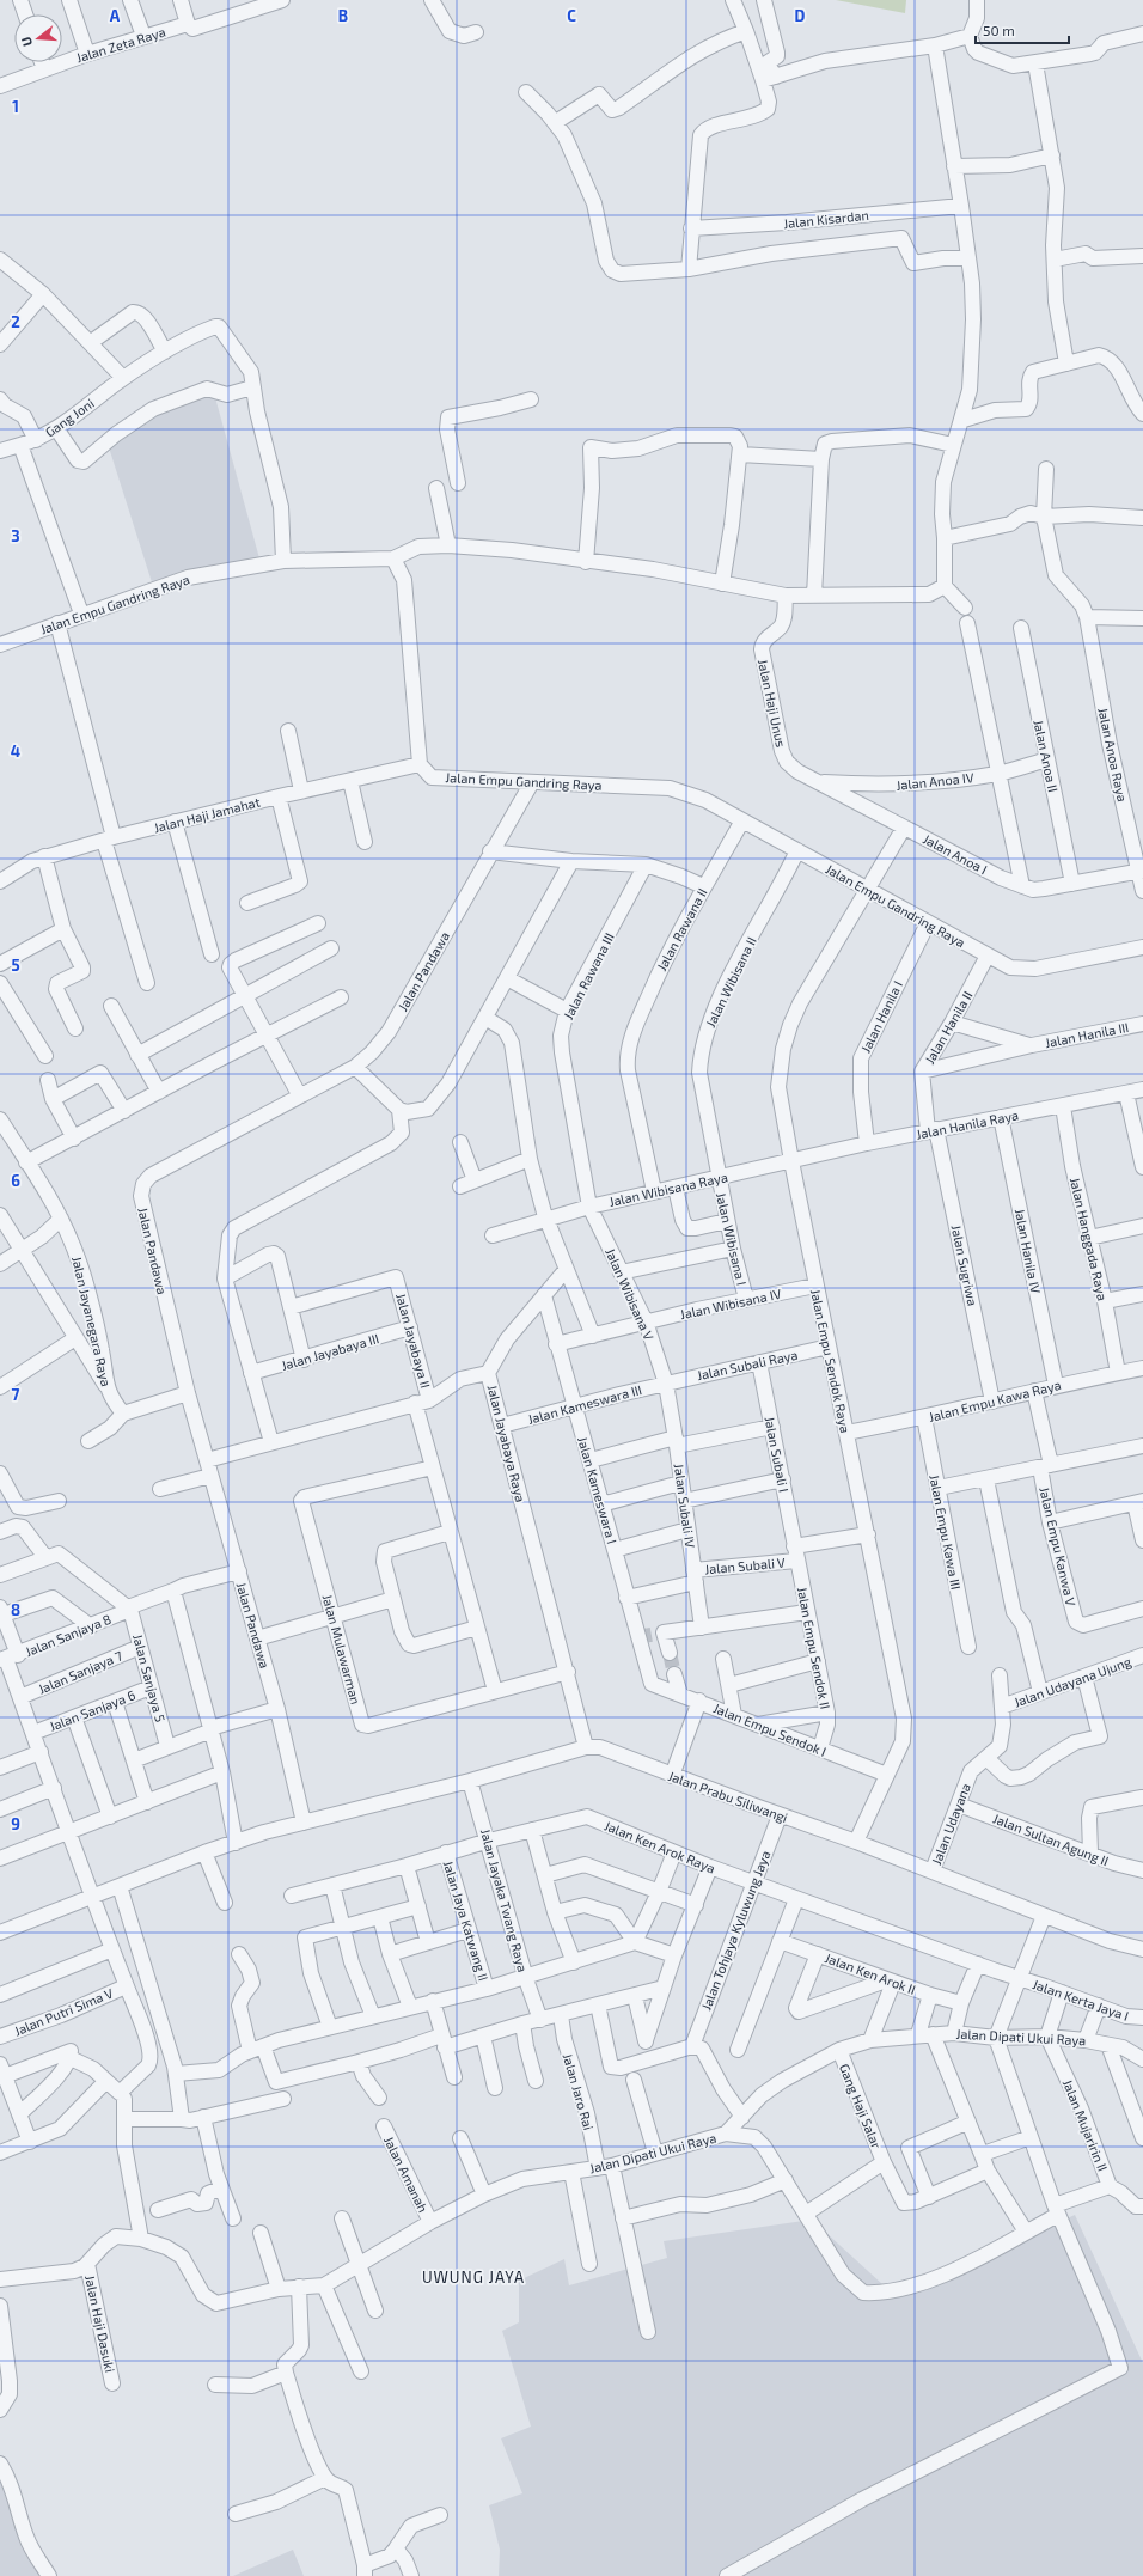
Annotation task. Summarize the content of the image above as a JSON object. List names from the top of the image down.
{
  "streets": {
    "street": [
      "Jalan Zeta Raya",
      "Jalan Kisardan",
      "Gang Joni",
      "Jalan Empu Gandring Raya",
      "Jalan Haji Unus",
      "Jalan Anoa Raya",
      "Jalan Anoa II",
      "Jalan Anoa IV",
      "Jalan Haji Jamahat",
      "Jalan Anoa I",
      "Jalan Rawana II",
      "Jalan Pandawa",
      "Jalan Rawana III",
      "Jalan Wibisana II",
      "Jalan Hanila I",
      "Jalan Hanila II",
      "Jalan Hanila III",
      "Jalan Hanila Raya",
      "Jalan Wibisana Raya",
      "Jalan Wibisana I",
      "Jalan Hanggada Raya",
      "Jalan Hanila IV",
      "Jalan Sugriwa",
      "Jalan Wibisana V",
      "Jalan Wibisana IV",
      "Jalan Jayanegara Raya",
      "Jalan Jayabaya II",
      "Jalan Jayabaya III",
      "Jalan Empu Sendok Raya",
      "Jalan Subali Raya",
      "Jalan Empu Kawa Raya",
      "Jalan Kameswara III",
      "Jalan Jayabaya Raya",
      "Jalan Subali I",
      "Jalan Kameswara I",
      "Jalan Subali IV",
      "Jalan Empu Kawa III",
      "Jalan Empu Kanwa V",
      "Jalan Subali V",
      "Jalan Sanjaya 8",
      "Jalan Empu Sendok II",
      "Jalan Mulawarman",
      "Jalan Sanjaya 7",
      "Jalan Sanjaya 5",
      "Jalan Udayana Ujung",
      "Jalan Sanjaya 6",
      "Jalan Empu Sendok I",
      "Jalan Prabu Siliwangi",
      "Jalan Udayana",
      "Jalan Sultan Agung II",
      "Jalan Ken Arok Raya",
      "Jalan Jayaka Twang Raya",
      "Jalan Jaya Katwang II",
      "Jalan Tohjaya Kyluwung Jaya",
      "Jalan Ken Arok II",
      "Jalan Kerta Jaya I",
      "Jalan Putri Sima V",
      "Jalan Dipati Ukui Raya",
      "Jalan Jaro Rai",
      "Gang Haji Salar",
      "Jalan Mujaririn II",
      "Jalan Amanah",
      "Jalan Haji Dasuki"
    ]
  },
  "crossings": [
    ["Jalan Empu Gandring Raya", "Jalan Haji Jamahat"],
    ["Jalan Empu Gandring Raya", "Jalan Rawana II"],
    ["Jalan Empu Gandring Raya", "Jalan Pandawa"],
    ["Jalan Empu Gandring Raya", "Jalan Wibisana II"],
    ["Jalan Empu Gandring Raya", "Jalan Hanila I"],
    ["Jalan Empu Gandring Raya", "Jalan Hanila II"],
    ["Jalan Empu Gandring Raya", "Jalan Empu Sendok Raya"],
    ["Jalan Haji Unus", "Jalan Anoa I"],
    ["Jalan Anoa Raya", "Jalan Anoa I"],
    ["Jalan Anoa II", "Jalan Anoa IV"],
    ["Jalan Anoa II", "Jalan Anoa I"],
    ["Jalan Anoa IV", "Jalan Anoa I"],
    ["Jalan Anoa I", "Jalan Empu Sendok Raya"],
    ["Jalan Rawana II", "Jalan Wibisana Raya"],
    ["Jalan Pandawa", "Jalan Jayabaya Raya"],
    ["Jalan Pandawa", "Jalan Sanjaya 8"],
    ["Jalan Pandawa", "Jalan Prabu Siliwangi"],
    ["Jalan Rawana III", "Jalan Wibisana Raya"],
    ["Jalan Rawana III", "Jalan Wibisana V"],
    ["Jalan Wibisana II", "Jalan Wibisana Raya"],
    ["Jalan Wibisana II", "Jalan Wibisana I"],
    ["Jalan Hanila I", "Jalan Hanila Raya"],
    ["Jalan Hanila II", "Jalan Hanila III"],
    ["Jalan Hanila II", "Jalan Hanila Raya"],
    ["Jalan Hanila II", "Jalan Sugriwa"],
    ["Jalan Hanila Raya", "Jalan Wibisana Raya"],
    ["Jalan Hanila Raya", "Jalan Hanggada Raya"],
    ["Jalan Hanila Raya", "Jalan Hanila IV"],
    ["Jalan Hanila Raya", "Jalan Sugriwa"],
    ["Jalan Hanila Raya", "Jalan Empu Sendok Raya"],
    ["Jalan Wibisana Raya", "Jalan Wibisana I"],
    ["Jalan Wibisana Raya", "Jalan Wibisana V"],
    ["Jalan Wibisana Raya", "Jalan Empu Sendok Raya"],
    ["Jalan Wibisana I", "Jalan Wibisana IV"],
    ["Jalan Hanggada Raya", "Jalan Empu Kawa Raya"],
    ["Jalan Hanila IV", "Jalan Empu Kawa Raya"],
    ["Jalan Sugriwa", "Jalan Empu Kawa Raya"],
    ["Jalan Wibisana V", "Jalan Wibisana IV"],
    ["Jalan Wibisana V", "Jalan Subali Raya"],
    ["Jalan Wibisana V", "Jalan Kameswara III"],
    ["Jalan Wibisana V", "Jalan Subali IV"],
    ["Jalan Wibisana IV", "Jalan Empu Sendok Raya"],
    ["Jalan Wibisana IV", "Jalan Kameswara I"],
    ["Jalan Jayabaya II", "Jalan Jayabaya III"],
    ["Jalan Jayabaya II", "Jalan Jayabaya Raya"],
    ["Jalan Empu Sendok Raya", "Jalan Subali Raya"],
    ["Jalan Empu Sendok Raya", "Jalan Empu Kawa Raya"],
    ["Jalan Empu Sendok Raya", "Jalan Empu Sendok I"],
    ["Jalan Empu Sendok Raya", "Jalan Prabu Siliwangi"],
    ["Jalan Subali Raya", "Jalan Kameswara III"],
    ["Jalan Subali Raya", "Jalan Subali I"],
    ["Jalan Subali Raya", "Jalan Subali IV"],
    ["Jalan Empu Kawa Raya", "Jalan Empu Kawa III"],
    ["Jalan Empu Kawa Raya", "Jalan Empu Kanwa V"],
    ["Jalan Kameswara III", "Jalan Jayabaya Raya"],
    ["Jalan Kameswara III", "Jalan Kameswara I"],
    ["Jalan Kameswara III", "Jalan Subali IV"],
    ["Jalan Jayabaya Raya", "Jalan Mulawarman"],
    ["Jalan Jayabaya Raya", "Jalan Prabu Siliwangi"],
    ["Jalan Subali I", "Jalan Subali V"],
    ["Jalan Subali I", "Jalan Empu Sendok II"],
    ["Jalan Kameswara I", "Jalan Subali V"],
    ["Jalan Kameswara I", "Jalan Empu Sendok I"],
    ["Jalan Subali IV", "Jalan Subali V"],
    ["Jalan Subali V", "Jalan Empu Sendok II"],
    ["Jalan Sanjaya 8", "Jalan Sanjaya 5"],
    ["Jalan Empu Sendok II", "Jalan Empu Sendok I"],
    ["Jalan Sanjaya 7", "Jalan Sanjaya 5"],
    ["Jalan Sanjaya 5", "Jalan Sanjaya 6"],
    ["Jalan Udayana Ujung", "Jalan Udayana"],
    ["Jalan Prabu Siliwangi", "Jalan Udayana"],
    ["Jalan Prabu Siliwangi", "Jalan Jayaka Twang Raya"],
    ["Jalan Prabu Siliwangi", "Jalan Tohjaya Kyluwung Jaya"],
    ["Jalan Udayana", "Jalan Sultan Agung II"],
    ["Jalan Ken Arok Raya", "Jalan Jayaka Twang Raya"],
    ["Jalan Ken Arok Raya", "Jalan Jaya Katwang II"],
    ["Jalan Ken Arok Raya", "Jalan Tohjaya Kyluwung Jaya"],
    ["Jalan Ken Arok Raya", "Jalan Kerta Jaya I"],
    ["Jalan Dipati Ukui Raya", "Jalan Jaro Rai"],
    ["Jalan Dipati Ukui Raya", "Gang Haji Salar"],
    ["Jalan Dipati Ukui Raya", "Jalan Mujaririn II"],
    ["Jalan Dipati Ukui Raya", "Jalan Amanah"]
  ],
  "districts": ["UWUNG JAYA"],
  "scale_bar": "50 m",
  "north": "left",
  "grid": {
    "columns": [
      "A",
      "B",
      "C",
      "D"
    ],
    "rows": [
      "1",
      "2",
      "3",
      "4",
      "5",
      "6",
      "7",
      "8",
      "9"
    ]
  }
}
